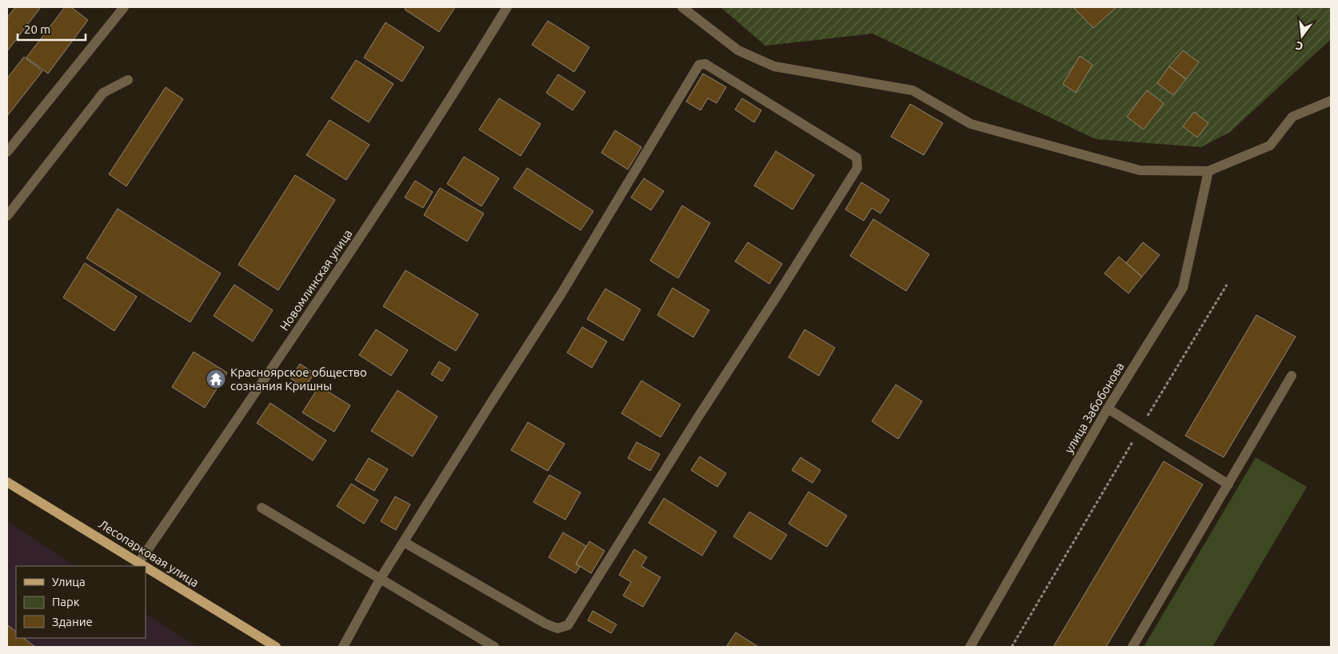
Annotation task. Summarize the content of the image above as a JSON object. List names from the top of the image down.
{
  "streets": {
    "main road": ["Лесопарковая улица"],
    "street": ["Новомлинская улица", "улица Забобонова"]
  },
  "crossings": [
    ["Новомлинская улица", "Лесопарковая улица"]
  ],
  "places": {
    "temple": ["Красноярское общество сознания Кришны"]
  },
  "legend": ["Улица", "Парк", "Здание"],
  "scale_bar": "20 m",
  "north": "bottom"
}
